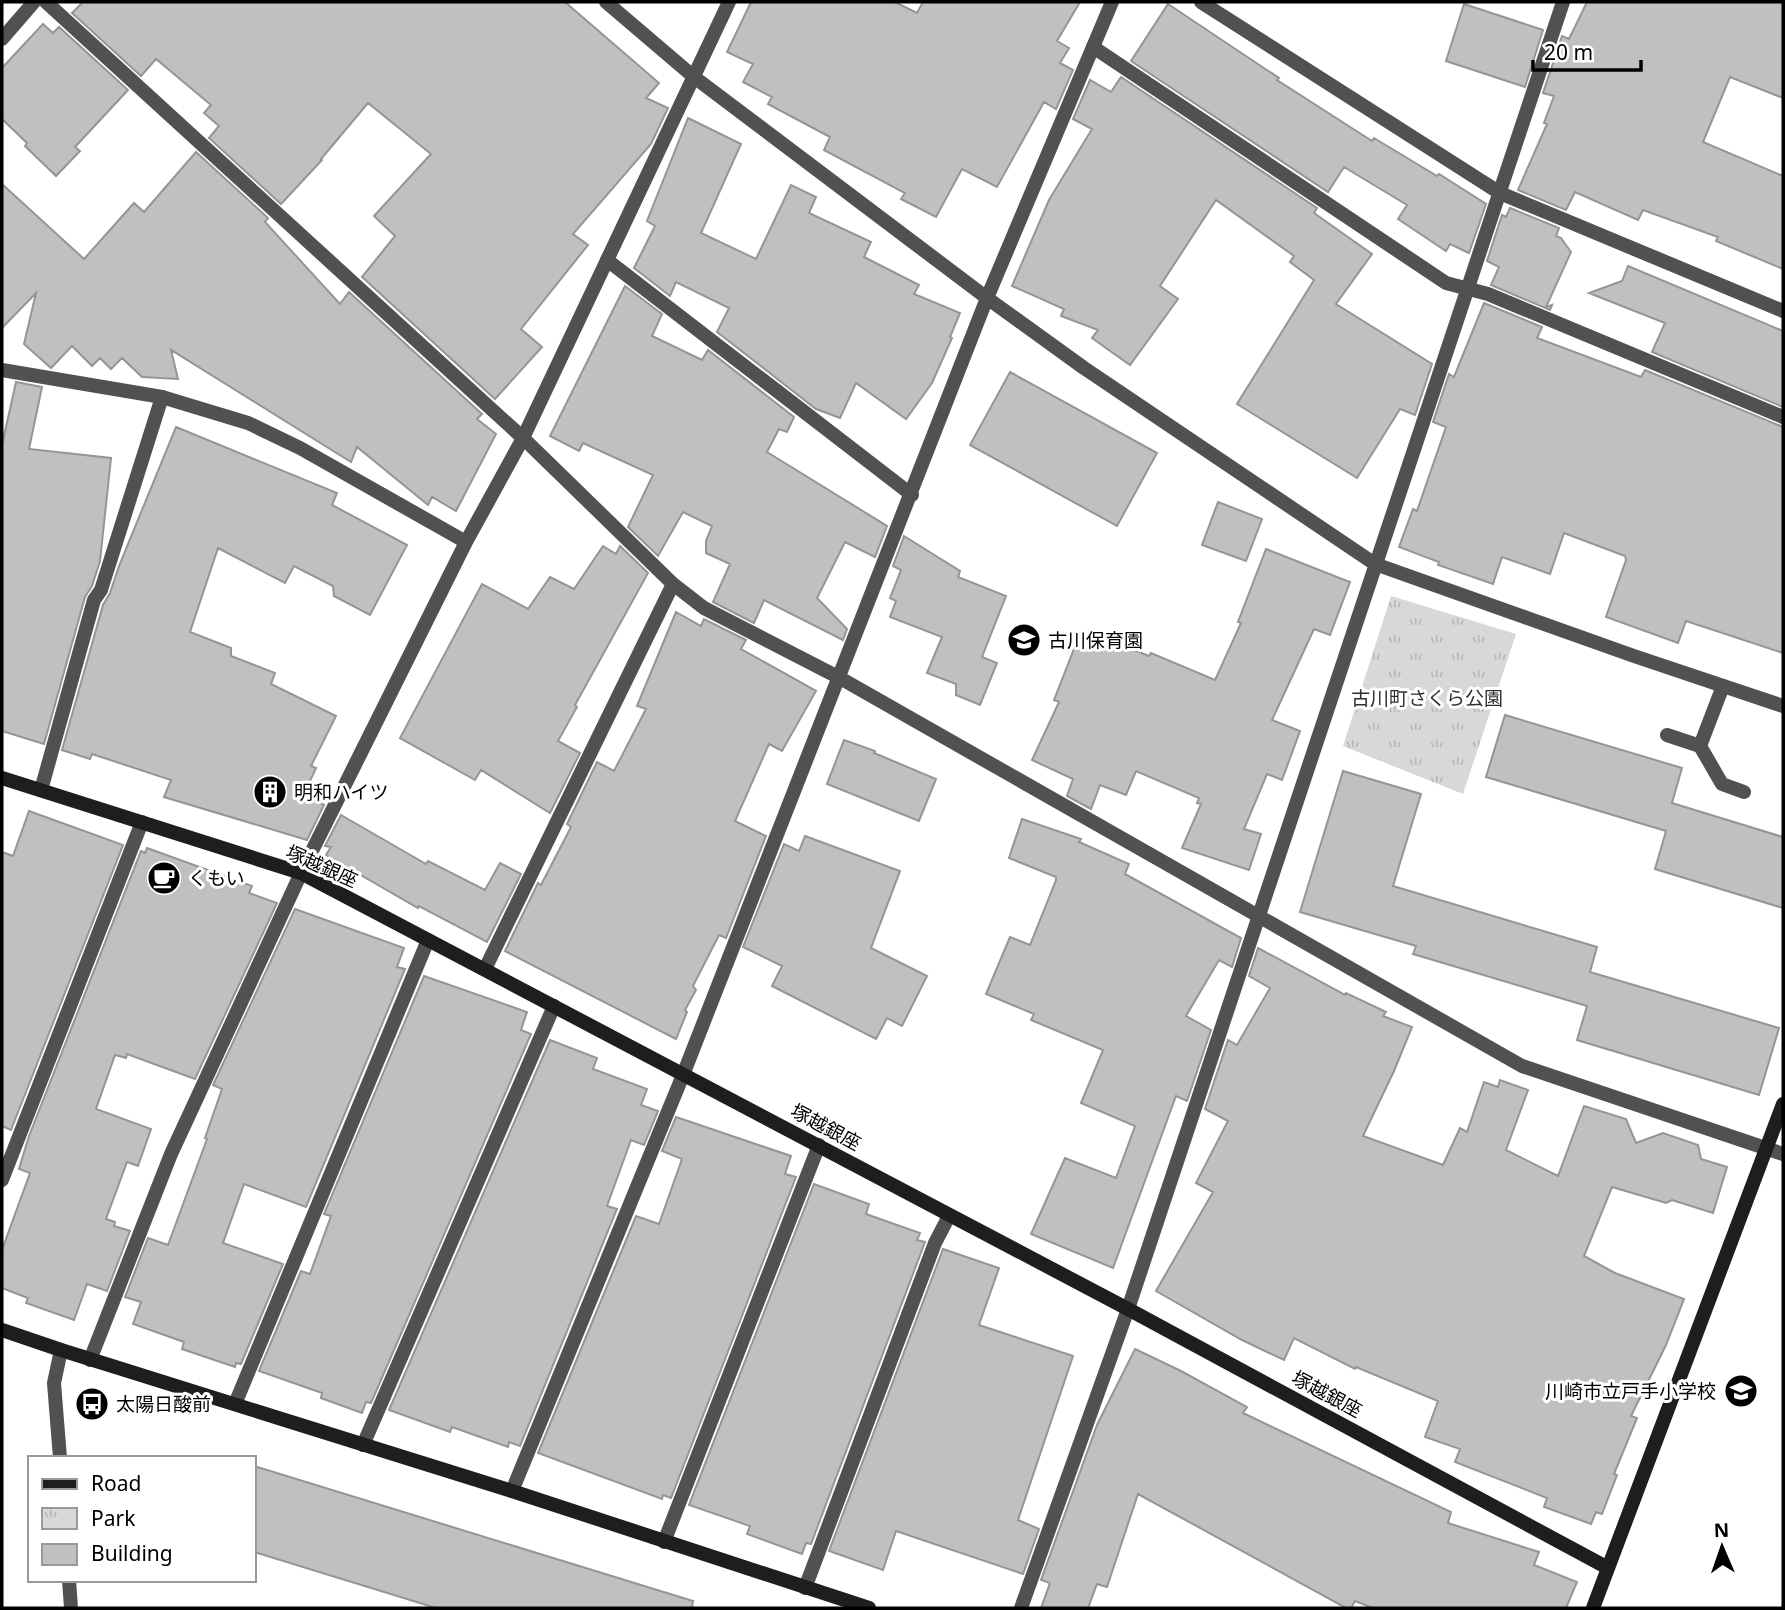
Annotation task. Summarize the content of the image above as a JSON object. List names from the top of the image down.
{
  "streets": {
    "street": ["塚越銀座"]
  },
  "parks": ["古川町さくら公園"],
  "places": {
    "school or university": ["古川保育園", "川崎市立戸手小学校"],
    "building": ["明和ハイツ"],
    "cafe": ["くもい"],
    "bus stop": ["太陽日酸前"]
  },
  "legend": ["Road", "Park", "Building"],
  "scale_bar": "20 m",
  "north": "top"
}
